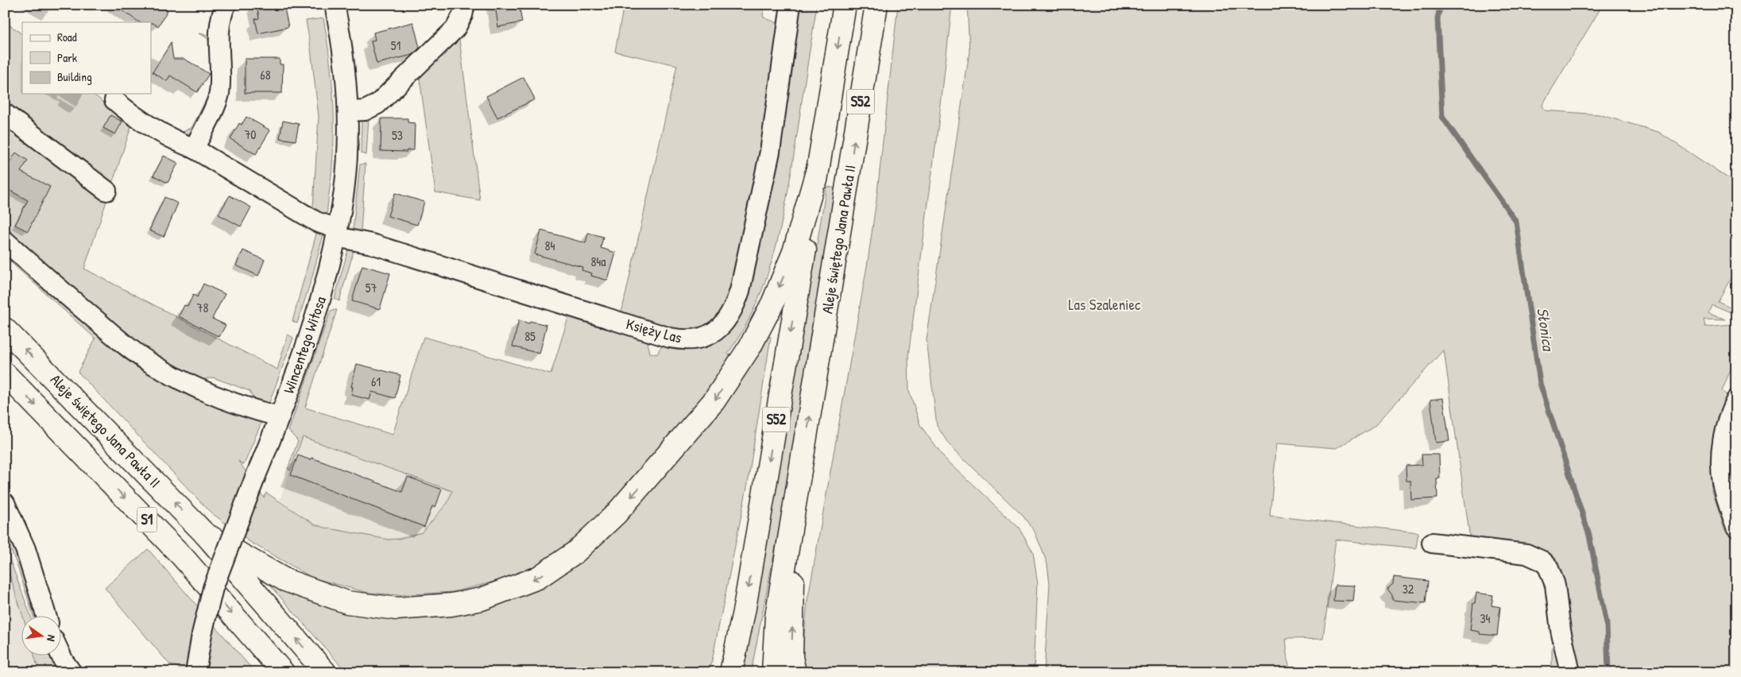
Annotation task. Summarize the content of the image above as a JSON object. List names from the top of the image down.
{
  "streets": {
    "highway": ["S52", "Aleje świętego Jana Pawła II", "S1"],
    "street": ["Księży Las", "Wincentego Witosa"]
  },
  "crossings": [
    ["S52", "Aleje świętego Jana Pawła II"],
    ["Aleje świętego Jana Pawła II", "S1"],
    ["Księży Las", "Wincentego Witosa"]
  ],
  "water": ["Słonica"],
  "parks": ["Las Szaleniec"],
  "house_numbers": [
    "51",
    "68",
    "70",
    "53",
    "84",
    "84a",
    "57",
    "78",
    "85",
    "61",
    "32",
    "34"
  ],
  "legend": ["Road", "Park", "Building"],
  "north": "right"
}
